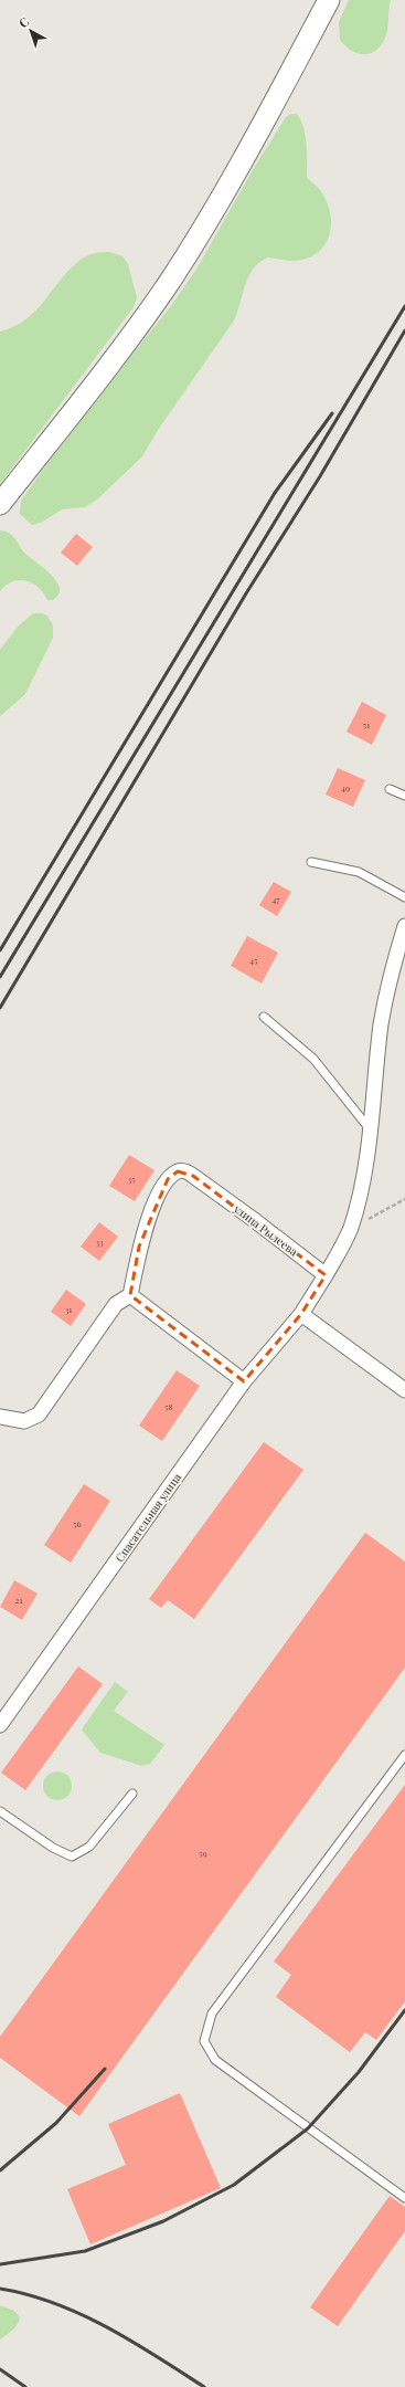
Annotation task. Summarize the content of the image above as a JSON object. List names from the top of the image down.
{
  "streets": {
    "street": ["улица Рылеева", "Спасательная улица"]
  },
  "crossings": [
    ["улица Рылеева", "Спасательная улица"]
  ],
  "house_numbers": [
    "51",
    "49",
    "47",
    "45",
    "35",
    "33",
    "31",
    "58",
    "56",
    "21",
    "59"
  ],
  "north": "top left"
}
